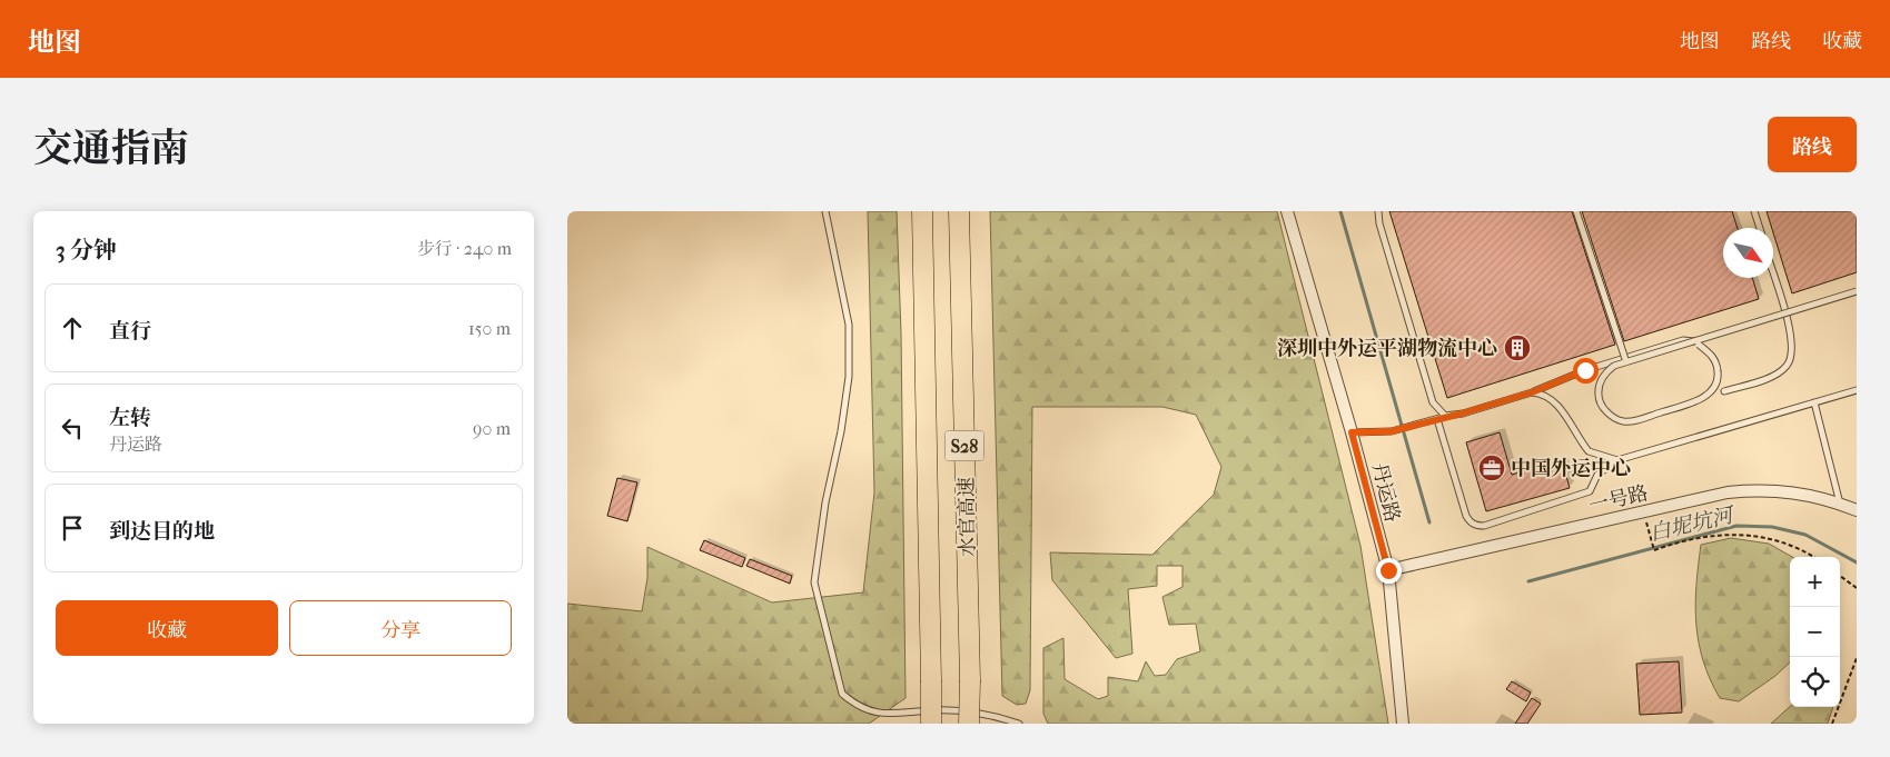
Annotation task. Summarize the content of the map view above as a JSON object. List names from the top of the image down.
{
  "streets": {
    "highway": ["S28", "水官高速"],
    "street": ["丹运路", "一号路"]
  },
  "crossings": [
    ["丹运路", "一号路"]
  ],
  "water": ["白坭坑河"],
  "places": {
    "building": ["深圳中外运平湖物流中心"],
    "office": ["中国外运中心"]
  },
  "north": "bottom right",
  "page": {
    "header": "地图",
    "nav": ["地图", "路线", "收藏"],
    "title": "交通指南",
    "buttons": [
      "路线",
      ["收藏", "分享"]
    ],
    "heading": ["3 分钟", "步行 · 240 m"],
    "list": [
      ["直行", "150 m"],
      ["左转", "丹运路", "90 m"],
      "到达目的地"
    ],
    "map_buttons": ["+", "−"]
  }
}
